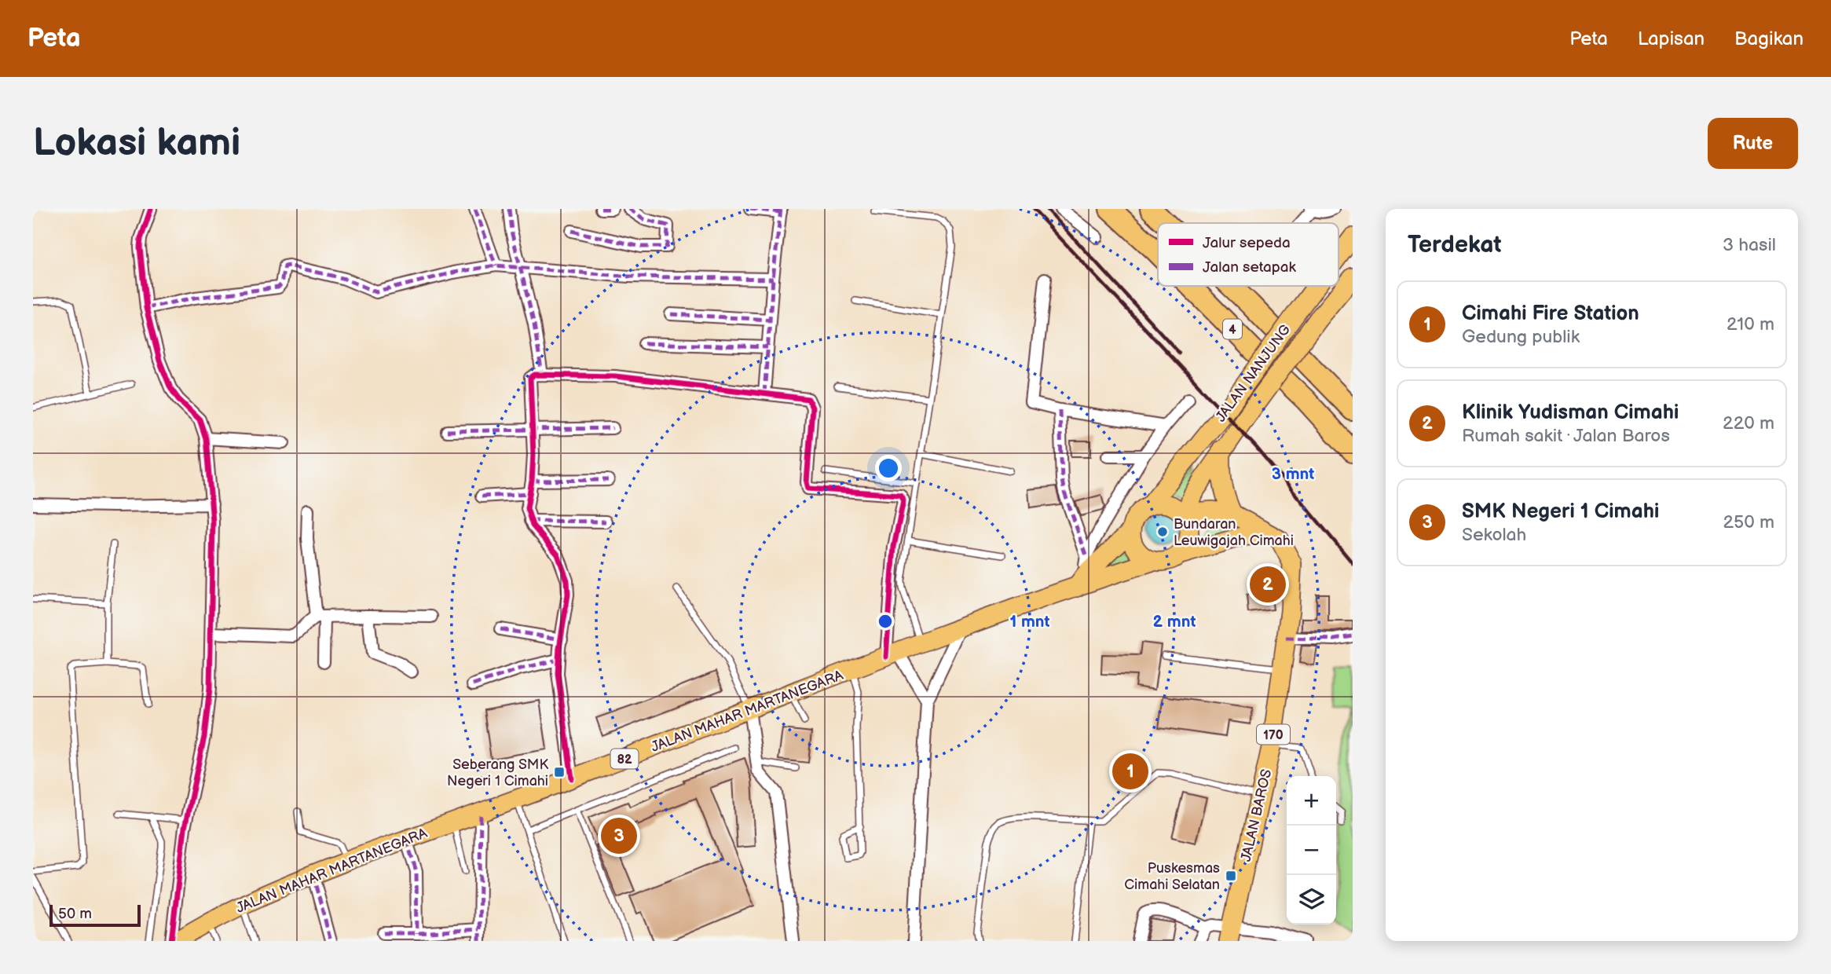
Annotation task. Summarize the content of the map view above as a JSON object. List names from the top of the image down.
{
  "streets": {
    "highway": ["4"],
    "main road": [
      "JALAN NANJUNG",
      "JALAN MAHAR MARTANEGARA",
      "170",
      "82",
      "JALAN BAROS"
    ]
  },
  "crossings": [
    ["JALAN NANJUNG", "JALAN MAHAR MARTANEGARA"],
    ["JALAN NANJUNG", "JALAN BAROS"],
    ["JALAN MAHAR MARTANEGARA", "JALAN BAROS"]
  ],
  "places": {
    "other": ["Bundaran Leuwigajah Cimahi"],
    "transit": ["Seberang SMK Negeri 1 Cimahi", "Puskesmas Cimahi Selatan"]
  },
  "legend": ["Jalur sepeda", "Jalan setapak"],
  "scale_bar": "50 m",
  "page": {
    "header": "Peta",
    "nav": ["Peta", "Lapisan", "Bagikan"],
    "buttons": "Rute",
    "title": "Lokasi kami",
    "heading": ["Terdekat", "3 hasil"],
    "list": [
      {
        "mark": "1",
        "name": "Cimahi Fire Station",
        "note": "Gedung publik",
        "value": "210 m"
      },
      {
        "mark": "2",
        "name": "Klinik Yudisman Cimahi",
        "note": "Rumah sakit · Jalan Baros",
        "value": "220 m"
      },
      {
        "mark": "3",
        "name": "SMK Negeri 1 Cimahi",
        "note": "Sekolah",
        "value": "250 m"
      }
    ],
    "pins": ["2", "1", "3"],
    "map_buttons": ["+", "−"],
    "scale": "50 m"
  },
  "rings": ["3 mnt", "1 mnt", "2 mnt"]
}
